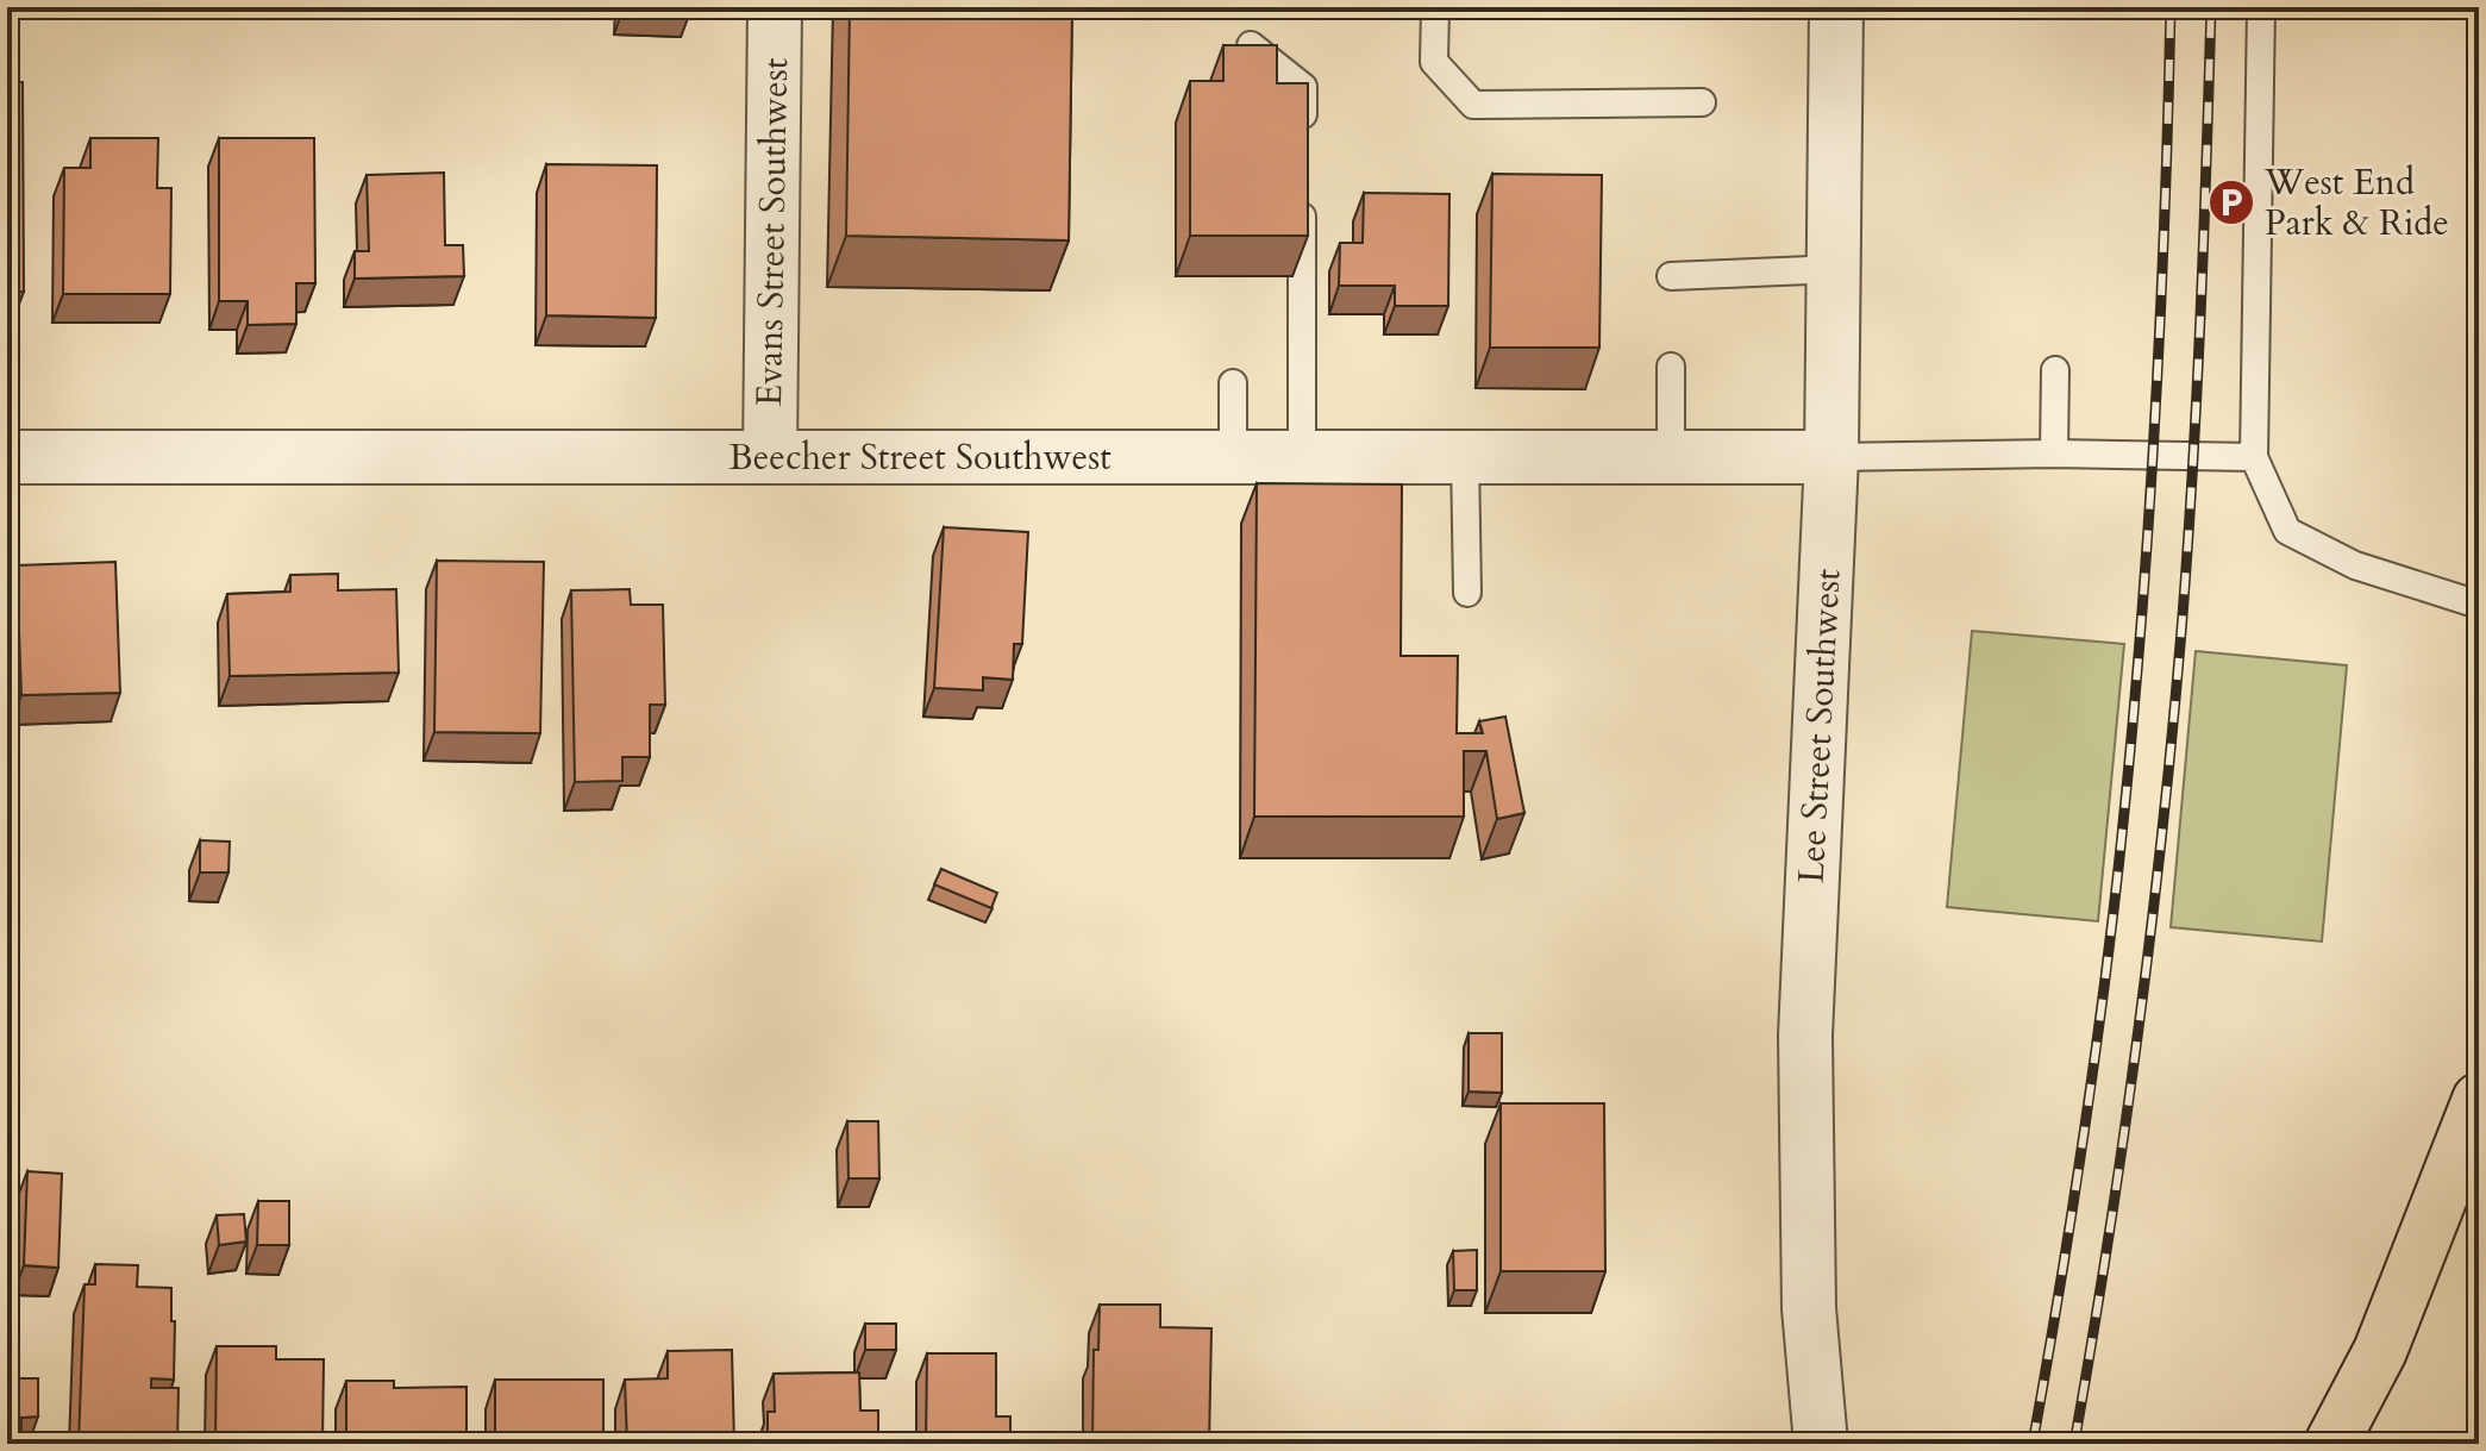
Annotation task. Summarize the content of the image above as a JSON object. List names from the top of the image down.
{
  "streets": {
    "street": ["Evans Street Southwest", "Beecher Street Southwest", "Lee Street Southwest"]
  },
  "crossings": [
    ["Evans Street Southwest", "Beecher Street Southwest"],
    ["Beecher Street Southwest", "Lee Street Southwest"]
  ],
  "places": {
    "parking": ["West End Park & Ride"]
  }
}
